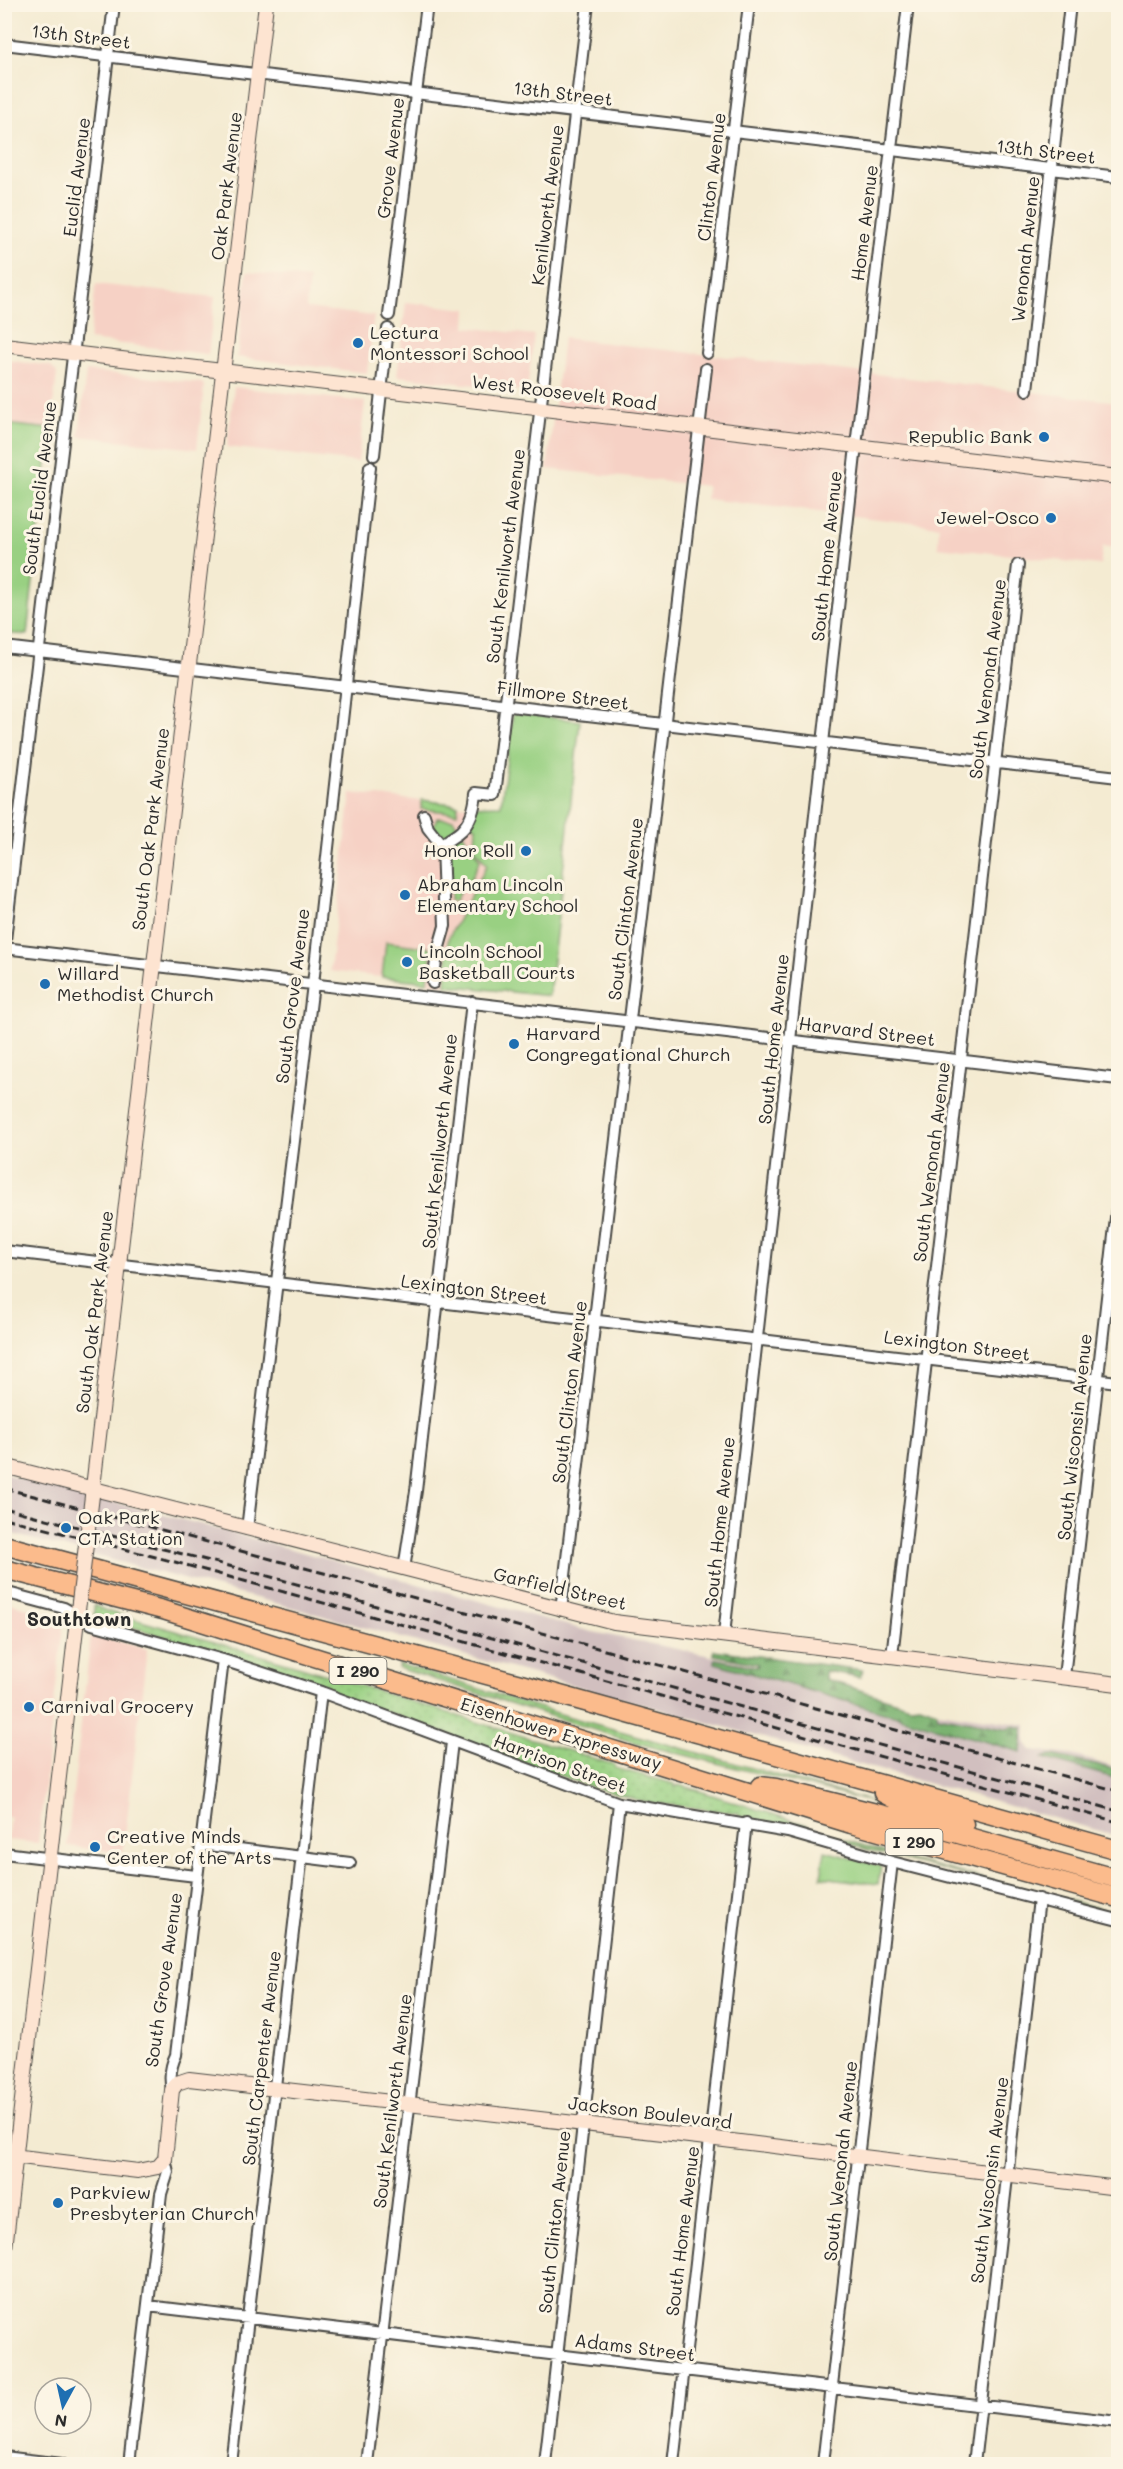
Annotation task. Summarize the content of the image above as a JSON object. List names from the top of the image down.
{
  "streets": {
    "highway": ["I 290", "Eisenhower Expressway"],
    "street": [
      "13th Street",
      "Grove Avenue",
      "Euclid Avenue",
      "Clinton Avenue",
      "Oak Park Avenue",
      "Kenilworth Avenue",
      "Home Avenue",
      "Wenonah Avenue",
      "West Roosevelt Road",
      "South Euclid Avenue",
      "South Kenilworth Avenue",
      "South Home Avenue",
      "South Wenonah Avenue",
      "Fillmore Street",
      "South Oak Park Avenue",
      "South Clinton Avenue",
      "South Grove Avenue",
      "Harvard Street",
      "Lexington Street",
      "South Wisconsin Avenue",
      "Garfield Street",
      "Harrison Street",
      "South Carpenter Avenue",
      "Jackson Boulevard",
      "Adams Street"
    ]
  },
  "crossings": [
    ["13th Street", "Grove Avenue"],
    ["13th Street", "Euclid Avenue"],
    ["13th Street", "Clinton Avenue"],
    ["13th Street", "Oak Park Avenue"],
    ["13th Street", "Kenilworth Avenue"],
    ["13th Street", "Home Avenue"],
    ["13th Street", "Wenonah Avenue"],
    ["Euclid Avenue", "West Roosevelt Road"],
    ["Euclid Avenue", "South Euclid Avenue"],
    ["Oak Park Avenue", "West Roosevelt Road"],
    ["Oak Park Avenue", "South Oak Park Avenue"],
    ["Kenilworth Avenue", "West Roosevelt Road"],
    ["Kenilworth Avenue", "South Kenilworth Avenue"],
    ["Home Avenue", "West Roosevelt Road"],
    ["Home Avenue", "South Home Avenue"],
    ["West Roosevelt Road", "South Euclid Avenue"],
    ["West Roosevelt Road", "South Kenilworth Avenue"],
    ["West Roosevelt Road", "South Home Avenue"],
    ["West Roosevelt Road", "South Oak Park Avenue"],
    ["West Roosevelt Road", "South Clinton Avenue"],
    ["South Euclid Avenue", "Fillmore Street"],
    ["South Euclid Avenue", "Harvard Street"],
    ["South Kenilworth Avenue", "Fillmore Street"],
    ["South Kenilworth Avenue", "Harvard Street"],
    ["South Kenilworth Avenue", "Lexington Street"],
    ["South Kenilworth Avenue", "Garfield Street"],
    ["South Kenilworth Avenue", "Harrison Street"],
    ["South Kenilworth Avenue", "Jackson Boulevard"],
    ["South Kenilworth Avenue", "Adams Street"],
    ["South Home Avenue", "Fillmore Street"],
    ["South Home Avenue", "Harvard Street"],
    ["South Home Avenue", "Lexington Street"],
    ["South Home Avenue", "Garfield Street"],
    ["South Home Avenue", "Harrison Street"],
    ["South Home Avenue", "Jackson Boulevard"],
    ["South Home Avenue", "Adams Street"],
    ["South Wenonah Avenue", "Fillmore Street"],
    ["South Wenonah Avenue", "Harvard Street"],
    ["South Wenonah Avenue", "Lexington Street"],
    ["South Wenonah Avenue", "Garfield Street"],
    ["South Wenonah Avenue", "Harrison Street"],
    ["South Wenonah Avenue", "Jackson Boulevard"],
    ["South Wenonah Avenue", "Adams Street"],
    ["Fillmore Street", "South Oak Park Avenue"],
    ["Fillmore Street", "South Clinton Avenue"],
    ["Fillmore Street", "South Grove Avenue"],
    ["South Oak Park Avenue", "Harvard Street"],
    ["South Oak Park Avenue", "Lexington Street"],
    ["South Oak Park Avenue", "Garfield Street"],
    ["South Oak Park Avenue", "Harrison Street"],
    ["South Clinton Avenue", "Harvard Street"],
    ["South Clinton Avenue", "Lexington Street"],
    ["South Clinton Avenue", "Garfield Street"],
    ["South Clinton Avenue", "Harrison Street"],
    ["South Clinton Avenue", "Jackson Boulevard"],
    ["South Clinton Avenue", "Adams Street"],
    ["South Grove Avenue", "Harvard Street"],
    ["South Grove Avenue", "Lexington Street"],
    ["South Grove Avenue", "Garfield Street"],
    ["South Grove Avenue", "Harrison Street"],
    ["South Grove Avenue", "Jackson Boulevard"],
    ["South Grove Avenue", "Adams Street"],
    ["Lexington Street", "South Wisconsin Avenue"],
    ["South Wisconsin Avenue", "Garfield Street"],
    ["South Wisconsin Avenue", "Harrison Street"],
    ["South Wisconsin Avenue", "Jackson Boulevard"],
    ["South Wisconsin Avenue", "Adams Street"],
    ["Harrison Street", "South Carpenter Avenue"],
    ["South Carpenter Avenue", "Jackson Boulevard"],
    ["South Carpenter Avenue", "Adams Street"]
  ],
  "districts": ["Southtown"],
  "places": [
    "Lectura Montessori School",
    "Republic Bank",
    "Jewel-Osco",
    "Honor Roll",
    "Abraham Lincoln Elementary School",
    "Lincoln School Basketball Courts",
    "Willard Methodist Church",
    "Harvard Congregational Church",
    "Oak Park CTA Station",
    "Carnival Grocery",
    "Creative Minds Center of the Arts",
    "Parkview Presbyterian Church"
  ],
  "north": "bottom"
}
